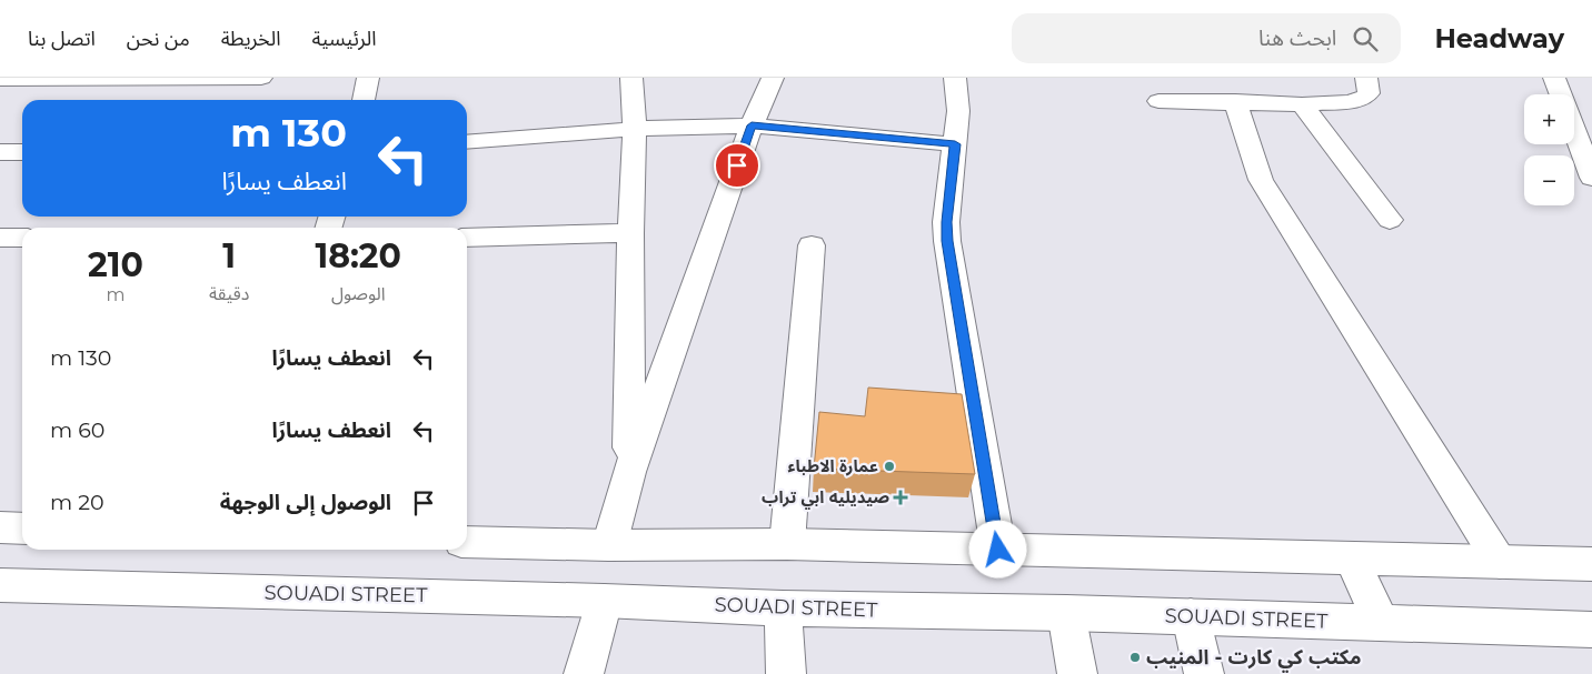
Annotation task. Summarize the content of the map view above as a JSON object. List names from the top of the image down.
{
  "streets": {
    "street": ["SOUADI STREET"]
  },
  "places": {
    "other": ["عمارة الاطباء", "مكتب كي كارت - المنيب"],
    "health": ["صيديليه ابي تراب"]
  },
  "page": {
    "header": "Headway",
    "search": "ابحث هنا",
    "nav": [
      "الرئيسية",
      "الخريطة",
      "من نحن",
      "اتصل بنا"
    ],
    "map_buttons": ["+", "−"],
    "turn": ["130 m", "انعطف يسارًا"],
    "eta": [
      "18:20",
      "الوصول",
      "1",
      "دقيقة",
      "210",
      "m"
    ],
    "list": [
      {
        "name": "انعطف يسارًا",
        "value": "130 m"
      },
      {
        "name": "انعطف يسارًا",
        "value": "60 m"
      },
      {
        "name": "الوصول إلى الوجهة",
        "value": "20 m"
      }
    ]
  }
}
